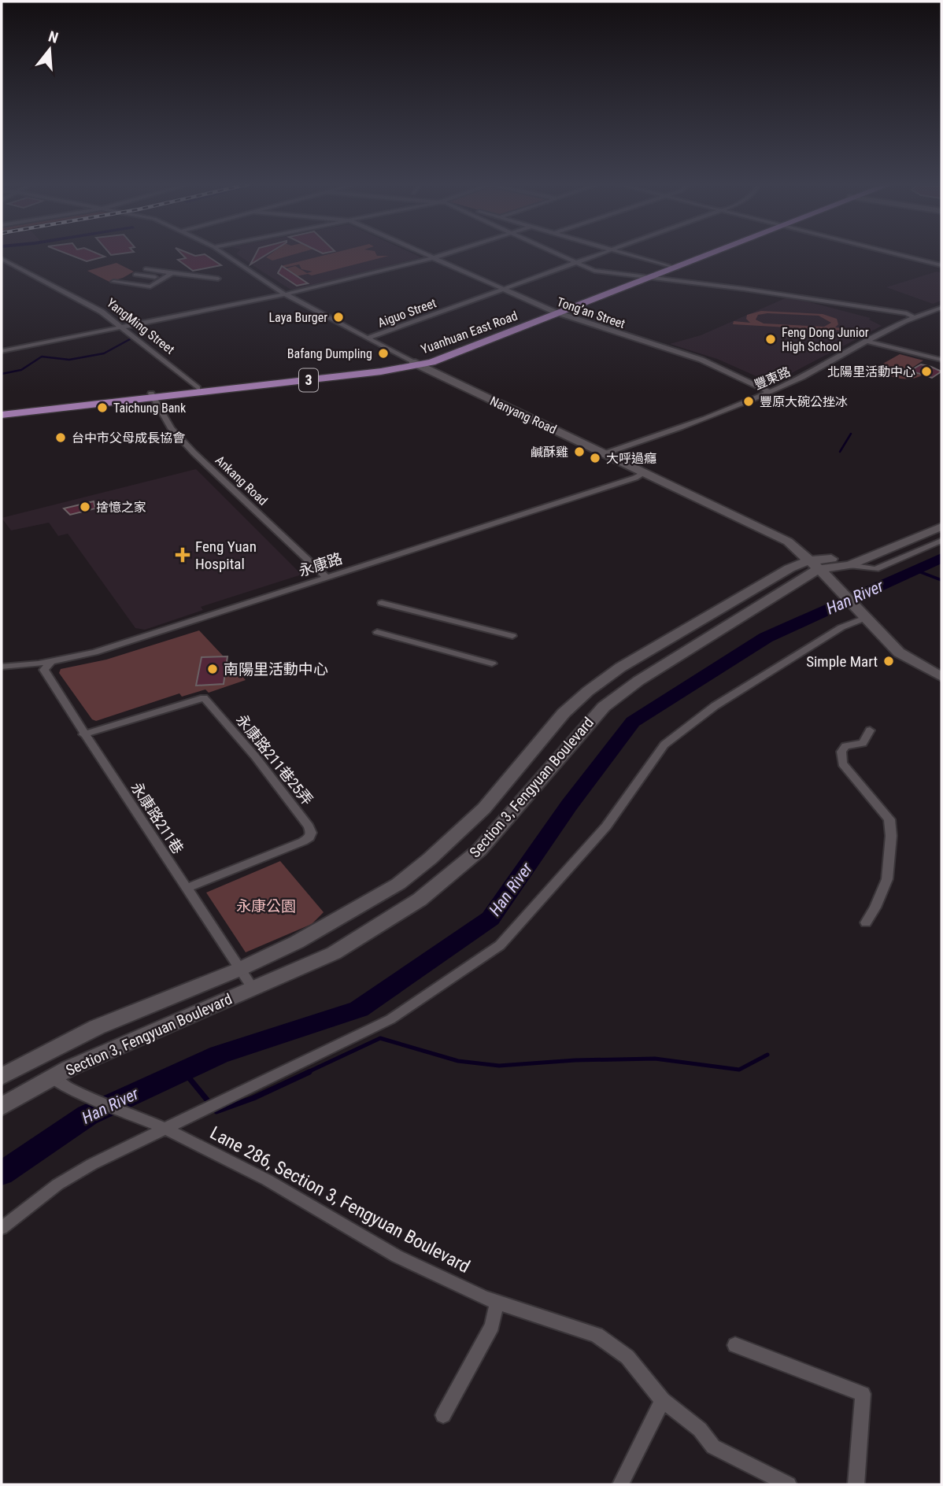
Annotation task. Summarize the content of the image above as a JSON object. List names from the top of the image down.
{
  "streets": {
    "main road": ["Yuanhuan East Road", "3"],
    "street": [
      "Aiguo Street",
      "Tong’an Street",
      "YangMing Street",
      "豐東路",
      "Nanyang Road",
      "Ankang Road",
      "永康路",
      "永康路211巷25弄",
      "Section 3, Fengyuan Boulevard",
      "永康路211巷",
      "Lane 286, Section 3, Fengyuan Boulevard"
    ]
  },
  "crossings": [
    ["Aiguo Street", "Tong’an Street"],
    ["Aiguo Street", "Nanyang Road"],
    ["Tong’an Street", "Yuanhuan East Road"],
    ["Tong’an Street", "豐東路"],
    ["YangMing Street", "Yuanhuan East Road"],
    ["Yuanhuan East Road", "Nanyang Road"],
    ["Yuanhuan East Road", "Ankang Road"],
    ["豐東路", "Nanyang Road"],
    ["Nanyang Road", "永康路"],
    ["Nanyang Road", "Section 3, Fengyuan Boulevard"],
    ["Ankang Road", "永康路"],
    ["永康路", "永康路211巷"],
    ["永康路211巷25弄", "永康路211巷"],
    ["Section 3, Fengyuan Boulevard", "永康路211巷"]
  ],
  "water": ["Han River"],
  "parks": ["永康公園"],
  "places": {
    "other": [
      "Laya Burger",
      "Feng Dong Junior High School",
      "Bafang Dumpling",
      "北陽里活動中心",
      "豐原大碗公挫冰",
      "Taichung Bank",
      "台中市父母成長協會",
      "鹹酥雞",
      "大呼過癮",
      "捨憶之家",
      "Simple Mart",
      "南陽里活動中心"
    ],
    "health": ["Feng Yuan Hospital"]
  },
  "north": "top"
}
